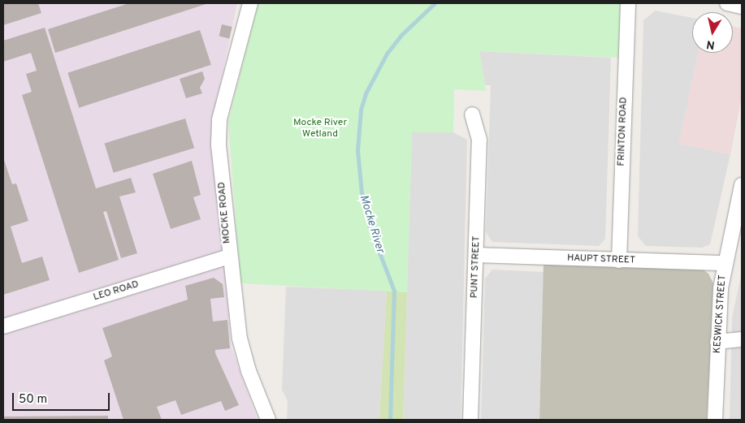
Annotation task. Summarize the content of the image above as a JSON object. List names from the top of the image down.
{
  "streets": {
    "street": [
      "FRINTON ROAD",
      "MOCKE ROAD",
      "HAUPT STREET",
      "PUNT STREET",
      "LEO ROAD",
      "KESWICK STREET"
    ]
  },
  "crossings": [
    ["FRINTON ROAD", "HAUPT STREET"],
    ["MOCKE ROAD", "LEO ROAD"],
    ["HAUPT STREET", "PUNT STREET"],
    ["HAUPT STREET", "KESWICK STREET"]
  ],
  "water": ["Mocke River"],
  "parks": ["Mocke River Wetland"],
  "scale_bar": "50 m",
  "north": "bottom"
}
